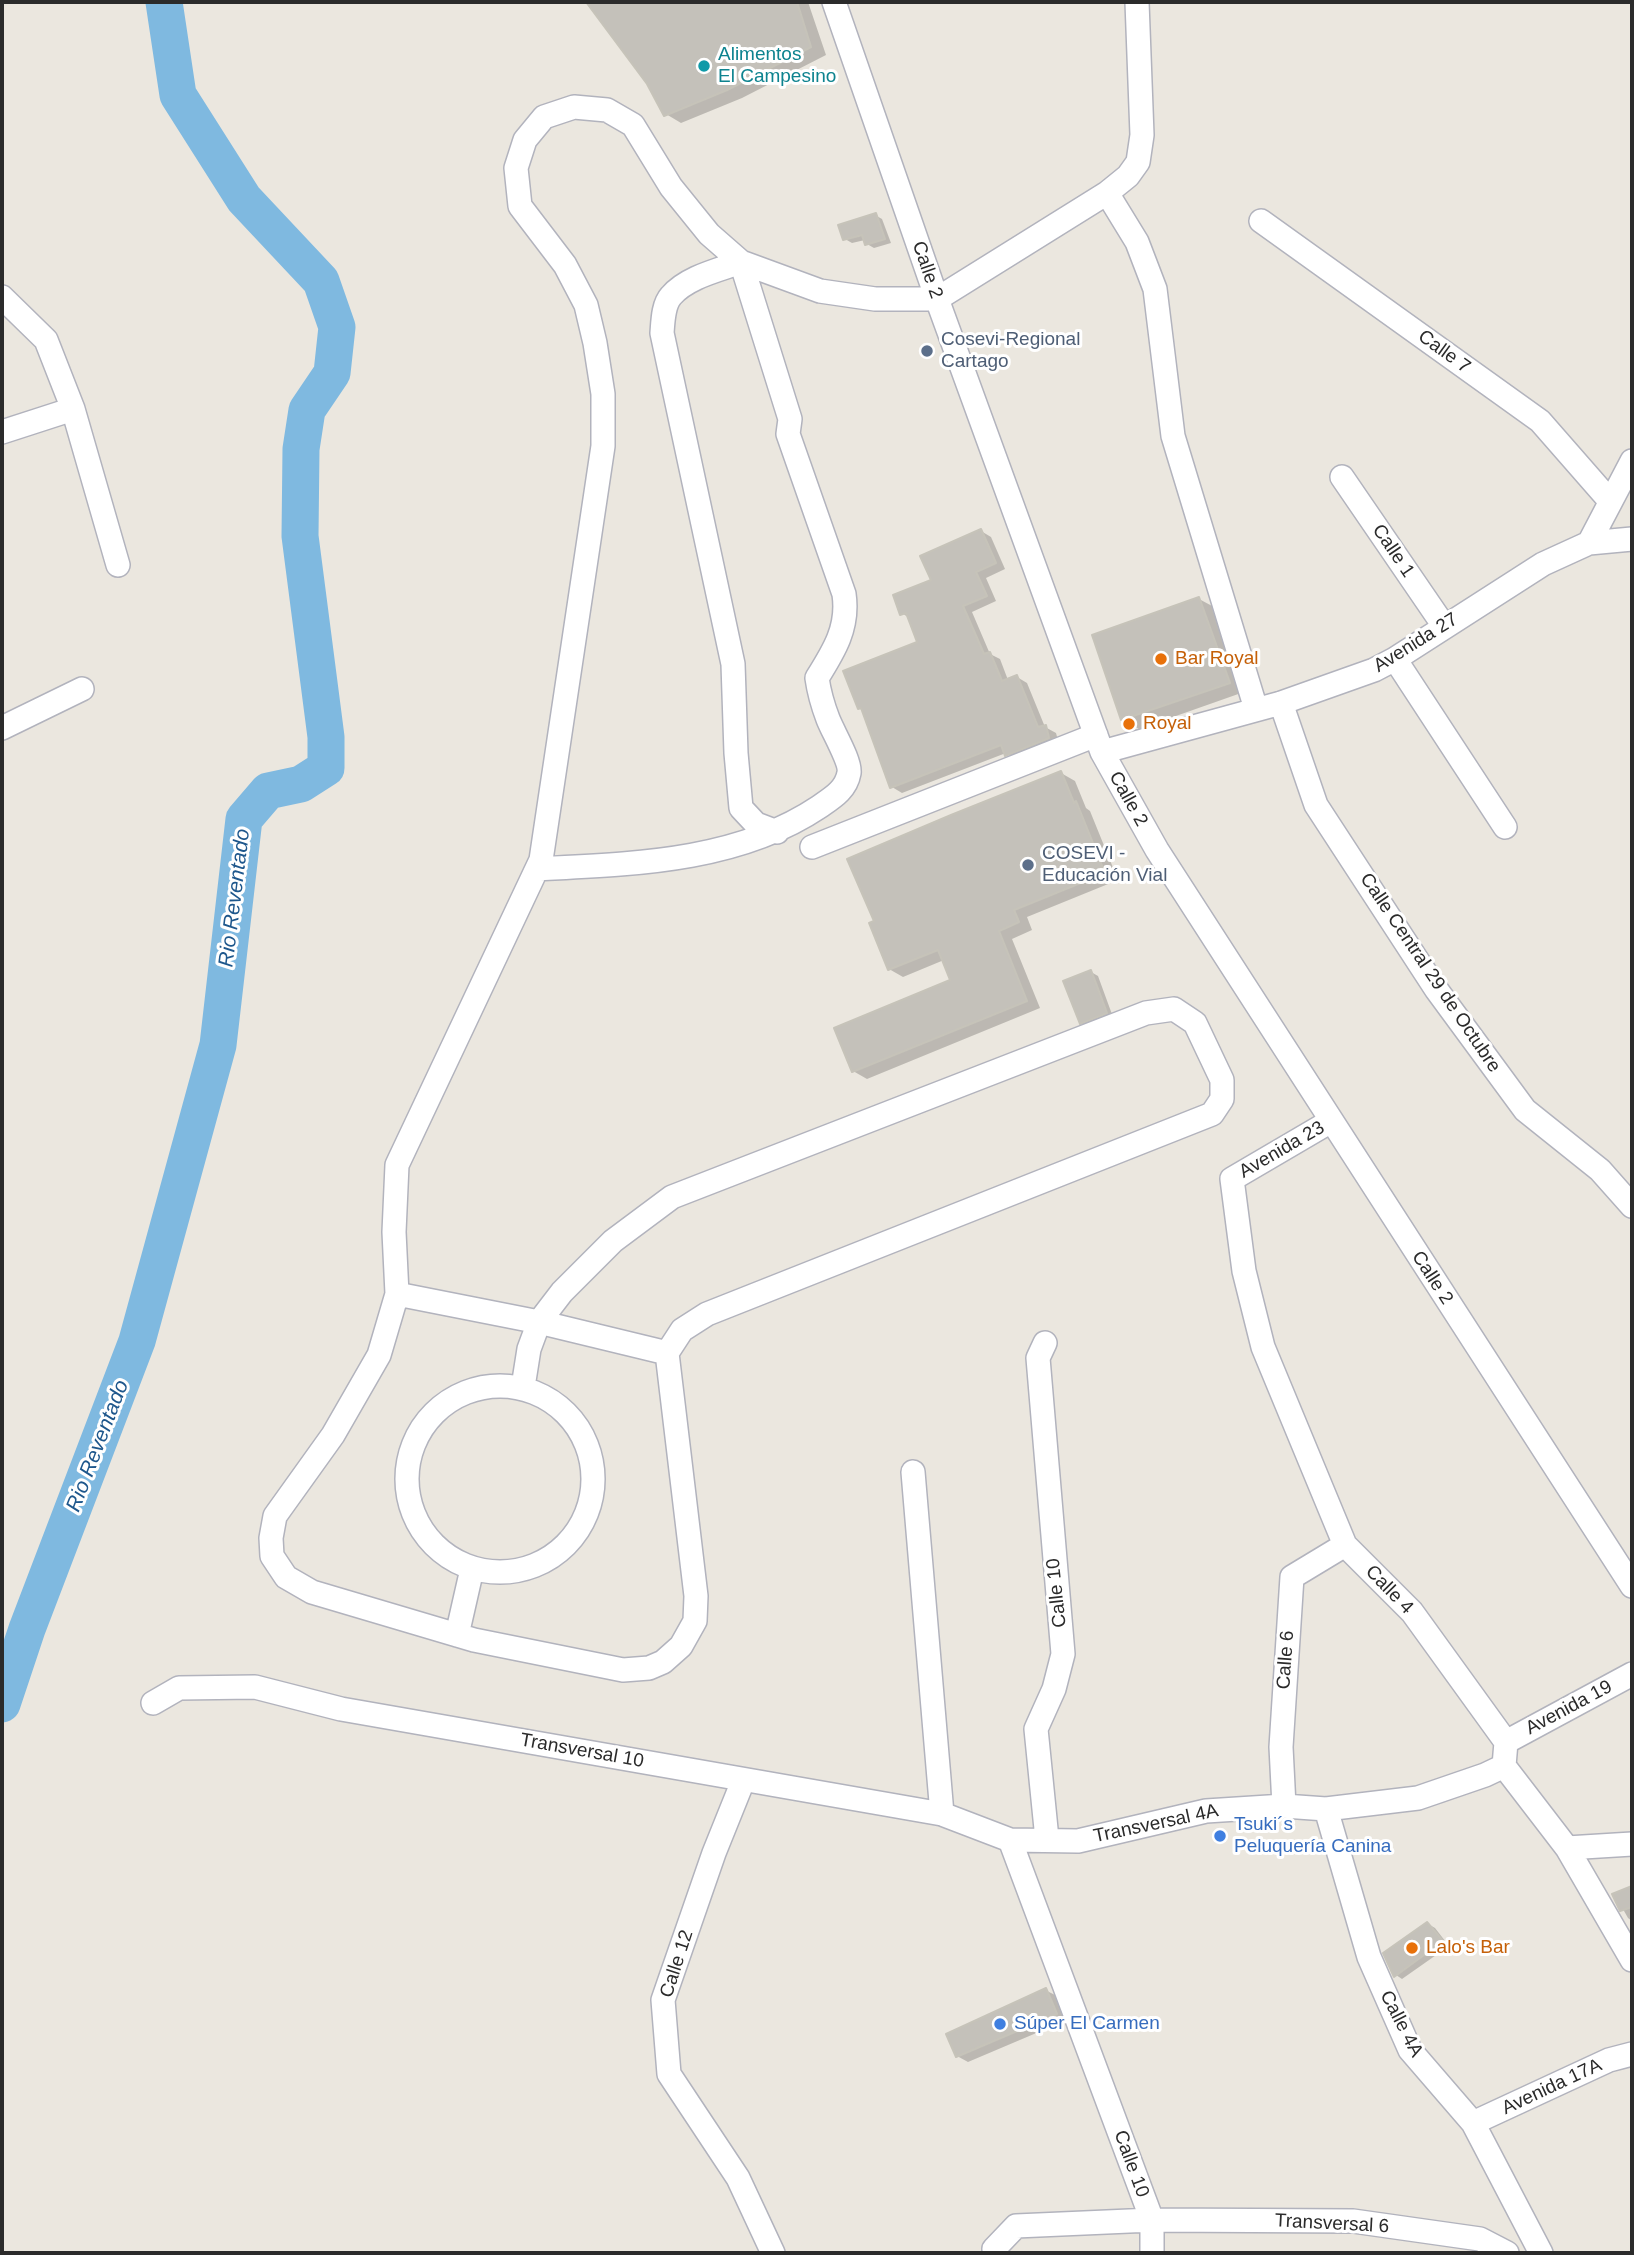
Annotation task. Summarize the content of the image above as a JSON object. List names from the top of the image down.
{
  "streets": {
    "street": [
      "Calle 2",
      "Calle 7",
      "Calle 1",
      "Avenida 27",
      "Calle Central 29 de Octubre",
      "Avenida 23",
      "Calle 4",
      "Calle 10",
      "Calle 6",
      "Avenida 19",
      "Transversal 10",
      "Transversal 4A",
      "Calle 12",
      "Calle 4A",
      "Avenida 17A",
      "Transversal 6"
    ]
  },
  "crossings": [
    ["Calle 2", "Avenida 27"],
    ["Calle 2", "Avenida 23"],
    ["Calle 1", "Avenida 27"],
    ["Avenida 27", "Calle Central 29 de Octubre"],
    ["Avenida 23", "Calle 4"],
    ["Calle 4", "Calle 6"],
    ["Calle 4", "Avenida 19"],
    ["Calle 10", "Transversal 10"],
    ["Calle 10", "Transversal 4A"],
    ["Calle 10", "Transversal 6"],
    ["Calle 6", "Transversal 4A"],
    ["Transversal 10", "Transversal 4A"],
    ["Transversal 10", "Calle 12"],
    ["Transversal 4A", "Calle 4A"],
    ["Calle 4A", "Avenida 17A"]
  ],
  "water": ["Rio Reventado"],
  "places": [
    "Alimentos El Campesino",
    "Cosevi-Regional Cartago",
    "Bar Royal",
    "Royal",
    "COSEVI - Educación Vial",
    "Tsuki´s Peluquería Canina",
    "Lalo's Bar",
    "Súper El Carmen"
  ]
}
